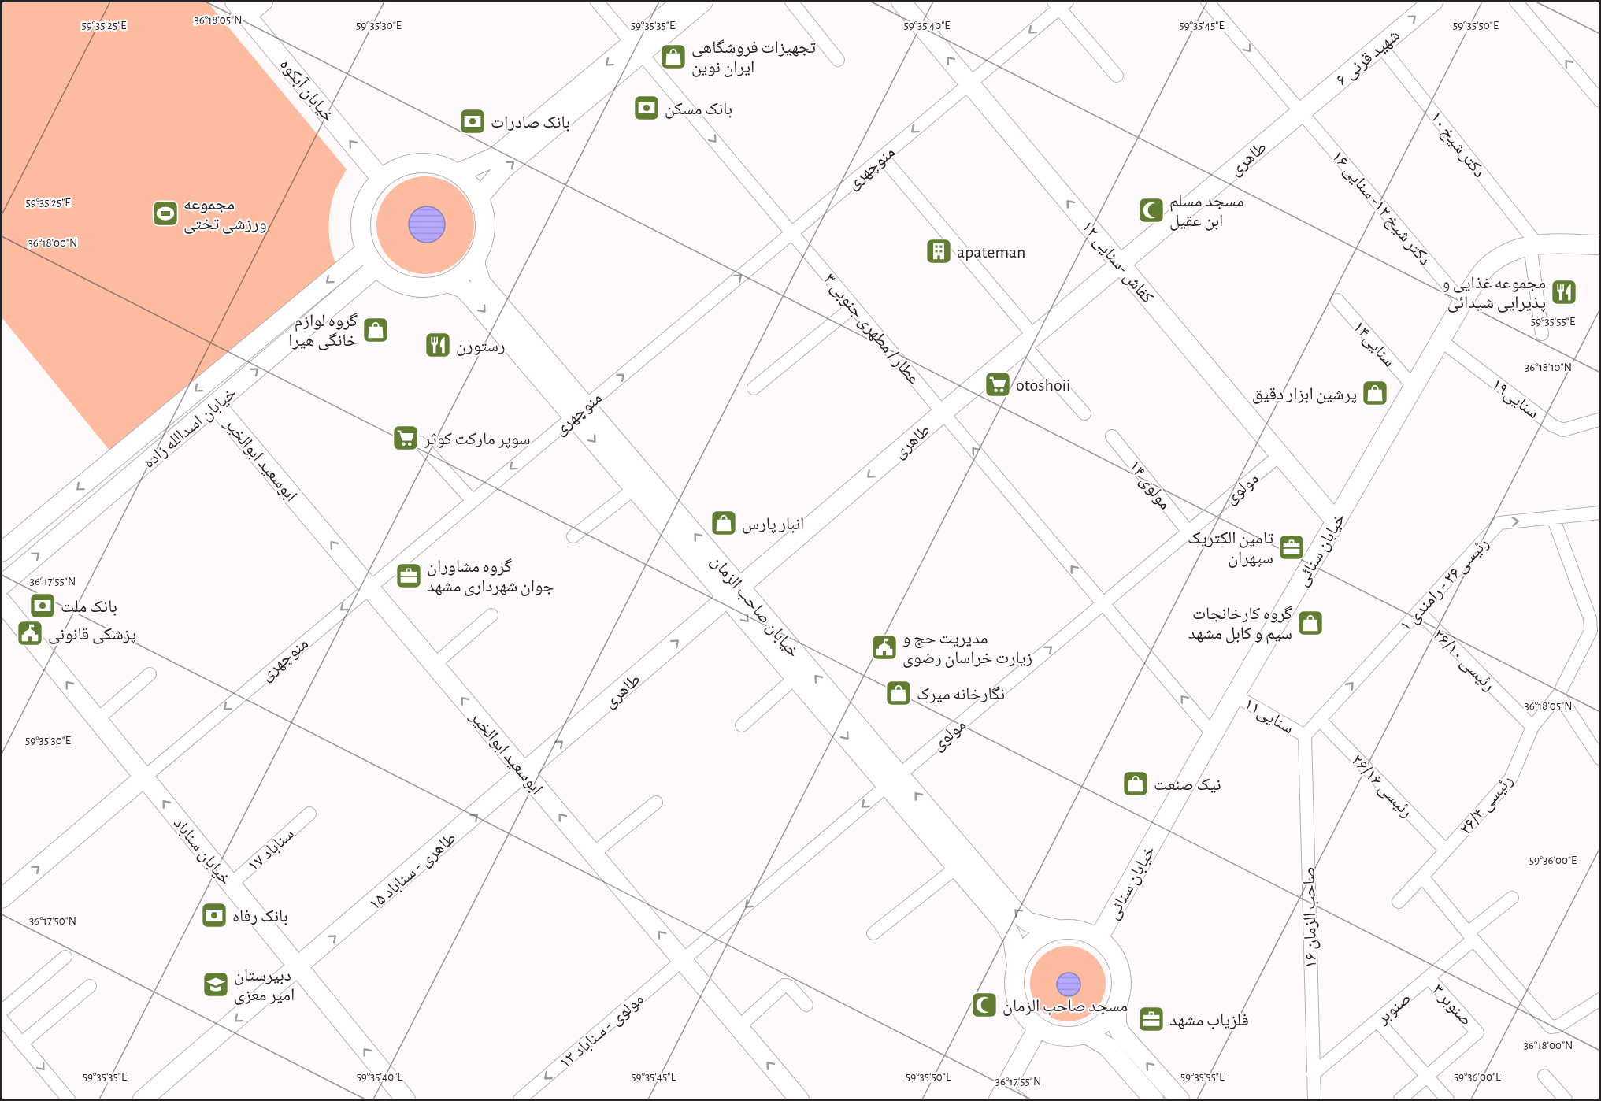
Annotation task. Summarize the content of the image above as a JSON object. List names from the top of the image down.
{
  "streets": {
    "main road": [
      "شهید قرنی ۶",
      "خیابان آبکوه",
      "طاهری",
      "منوچهری",
      "کفاش -سنایی ۱۲",
      "خیابان اسدالله زاده",
      "ابوسعید ابوالخیر",
      "خیابان سنائی",
      "خیابان صاحب الزمان",
      "خیابان سناباد",
      "طاهری - سناباد ۱۵"
    ],
    "street": [
      "دکتر شیخ ۱۰",
      "دکتر شیخ ۱۲- سنایی ۱۶",
      "عطار / مطهری جنوبی ۳",
      "سنایی۱۴",
      "سنایی۱۹",
      "مولوی ۱۴",
      "مولوی",
      "رئیسی۲۶ - رامندی ۱",
      "رئیسی ۲۶/۱۰",
      "سنایی۱۱",
      "رئیسی ۲۶/۱۶",
      "رئیسی ۲۶/۴",
      "سناباد ۱۷",
      "صاحب الزمان ۱۶",
      "صنوبر ۳",
      "صنوبر",
      "مولوی - سناباد ۱۳"
    ]
  },
  "crossings": [
    ["شهید قرنی ۶", "دکتر شیخ ۱۰"],
    ["شهید قرنی ۶", "طاهری"],
    ["شهید قرنی ۶", "دکتر شیخ ۱۲- سنایی ۱۶"],
    ["خیابان آبکوه", "خیابان اسدالله زاده"],
    ["خیابان آبکوه", "خیابان صاحب الزمان"],
    ["دکتر شیخ ۱۰", "خیابان سنائی"],
    ["طاهری", "دکتر شیخ ۱۲- سنایی ۱۶"],
    ["طاهری", "کفاش -سنایی ۱۲"],
    ["طاهری", "عطار / مطهری جنوبی ۳"],
    ["طاهری", "ابوسعید ابوالخیر"],
    ["طاهری", "خیابان صاحب الزمان"],
    ["طاهری", "طاهری - سناباد ۱۵"],
    ["منوچهری", "کفاش -سنایی ۱۲"],
    ["منوچهری", "عطار / مطهری جنوبی ۳"],
    ["منوچهری", "ابوسعید ابوالخیر"],
    ["منوچهری", "خیابان صاحب الزمان"],
    ["منوچهری", "خیابان سناباد"],
    ["دکتر شیخ ۱۲- سنایی ۱۶", "خیابان سنائی"],
    ["کفاش -سنایی ۱۲", "مولوی"],
    ["کفاش -سنایی ۱۲", "خیابان سنائی"],
    ["عطار / مطهری جنوبی ۳", "مولوی"],
    ["عطار / مطهری جنوبی ۳", "خیابان سنائی"],
    ["سنایی۱۴", "خیابان سنائی"],
    ["سنایی۱۹", "خیابان سنائی"],
    ["خیابان اسدالله زاده", "ابوسعید ابوالخیر"],
    ["خیابان اسدالله زاده", "خیابان صاحب الزمان"],
    ["ابوسعید ابوالخیر", "مولوی"],
    ["ابوسعید ابوالخیر", "طاهری - سناباد ۱۵"],
    ["ابوسعید ابوالخیر", "مولوی - سناباد ۱۳"],
    ["مولوی ۱۴", "مولوی"],
    ["مولوی", "خیابان صاحب الزمان"],
    ["مولوی", "مولوی - سناباد ۱۳"],
    ["خیابان سنائی", "خیابان صاحب الزمان"],
    ["خیابان سنائی", "سنایی۱۱"],
    ["رئیسی۲۶ - رامندی ۱", "رئیسی ۲۶/۱۰"],
    ["رئیسی۲۶ - رامندی ۱", "سنایی۱۱"],
    ["رئیسی۲۶ - رامندی ۱", "رئیسی ۲۶/۱۶"],
    ["رئیسی۲۶ - رامندی ۱", "رئیسی ۲۶/۴"],
    ["رئیسی۲۶ - رامندی ۱", "صاحب الزمان ۱۶"],
    ["رئیسی ۲۶/۱۰", "رئیسی ۲۶/۴"],
    ["سنایی۱۱", "صاحب الزمان ۱۶"],
    ["رئیسی ۲۶/۱۶", "رئیسی ۲۶/۴"],
    ["سناباد ۱۷", "خیابان سناباد"],
    ["خیابان سناباد", "طاهری - سناباد ۱۵"],
    ["صاحب الزمان ۱۶", "صنوبر"],
    ["صنوبر ۳", "صنوبر"]
  ],
  "one_way": [
    "شهید قرنی ۶",
    "خیابان آبکوه",
    "دکتر شیخ ۱۲- سنایی ۱۶",
    "کفاش -سنایی ۱۲",
    "ابوسعید ابوالخیر",
    "رئیسی۲۶ - رامندی ۱",
    "خیابان سناباد",
    "مولوی - سناباد ۱۳"
  ],
  "places": {
    "shop": [
      "تجهیزات فروشگاهی ایران نوین",
      "گروه لوازم خانگی هیرا",
      "پرشین ابزار دقیق",
      "انبار پارس",
      "گروه کارخانجات سیم و کابل مشهد",
      "نگارخانه میرک",
      "نیک صنعت"
    ],
    "bank": [
      "بانک مسکن",
      "بانک صادرات",
      "بانک ملت",
      "بانک رفاه"
    ],
    "mosque": ["مسجد مسلم ابن عقیل", "مسجد صاحب الزمان"],
    "sports": ["مجموعه ورزشی تختی"],
    "building": ["apateman"],
    "restaurant": ["مجموعه غذایی و پذیرایی شیدائی", "رستورن"],
    "supermarket": ["otoshoii", "سوپر مارکت کوثر"],
    "office": ["تامین الکتریک سپهران", "گروه مشاوران جوان شهرداری مشهد", "فلزیاب مشهد"],
    "public building": ["پزشکی قانونی", "مدیریت حج و زیارت خراسان رضوی"],
    "school or university": ["دبیرستان امیر معزی"]
  },
  "coordinates": [
    "36°18'05\"N",
    "59°35'25\"E",
    "59°35'30\"E",
    "59°35'35\"E",
    "59°35'40\"E",
    "59°35'45\"E",
    "59°35'50\"E",
    "36°18'00\"N",
    "59°35'55\"E",
    "36°18'10\"N",
    "36°17'55\"N",
    "59°36'00\"E",
    "36°17'50\"N"
  ]
}
